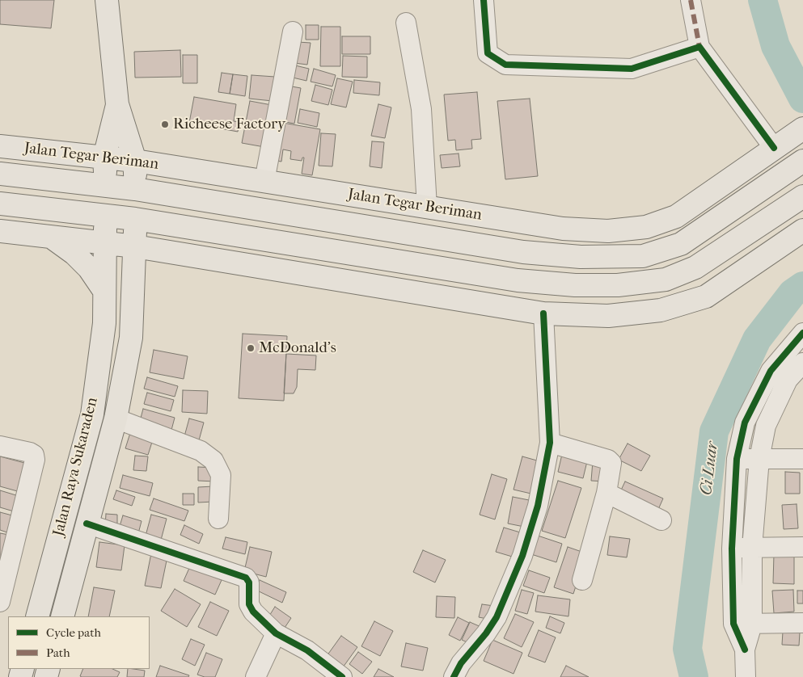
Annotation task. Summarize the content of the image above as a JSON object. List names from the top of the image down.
{
  "streets": {
    "main road": ["Jalan Tegar Beriman", "Jalan Raya Sukaraden"]
  },
  "crossings": [
    ["Jalan Tegar Beriman", "Jalan Raya Sukaraden"]
  ],
  "water": ["Ci Luar"],
  "places": ["Richeese Factory", "McDonald's"],
  "legend": ["Cycle path", "Path"]
}
